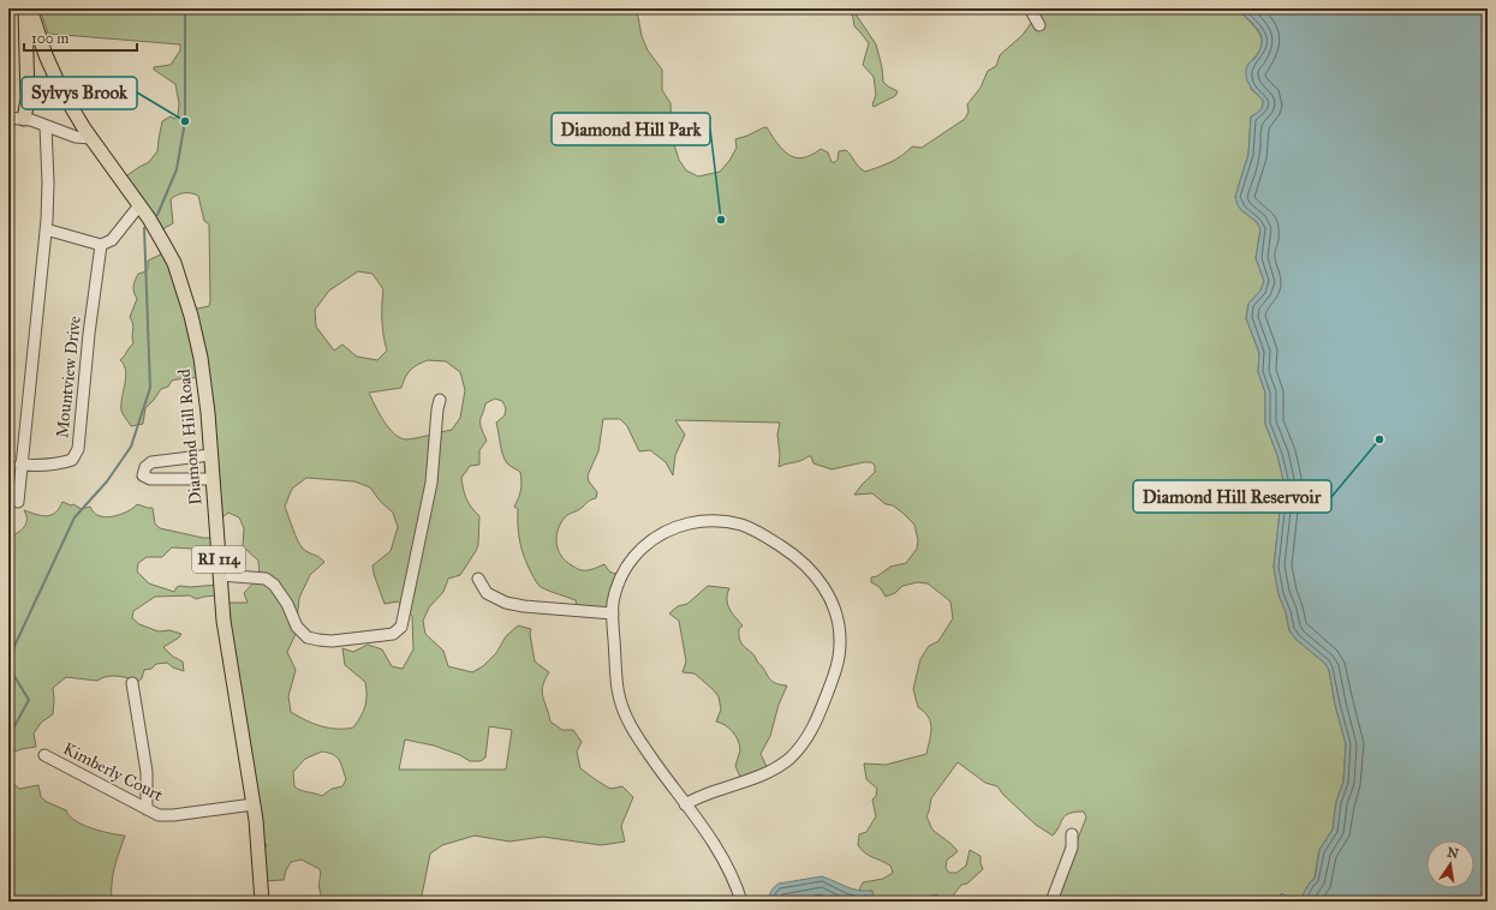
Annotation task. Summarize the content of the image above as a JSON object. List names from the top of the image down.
{
  "streets": {
    "main road": ["Diamond Hill Road", "RI 114"],
    "street": ["Mountview Drive", "Kimberly Court"]
  },
  "crossings": [
    ["Diamond Hill Road", "Kimberly Court"]
  ],
  "places": ["Sylvys Brook", "Diamond Hill Park", "Diamond Hill Reservoir"],
  "scale_bar": "100 m",
  "north": "top"
}
